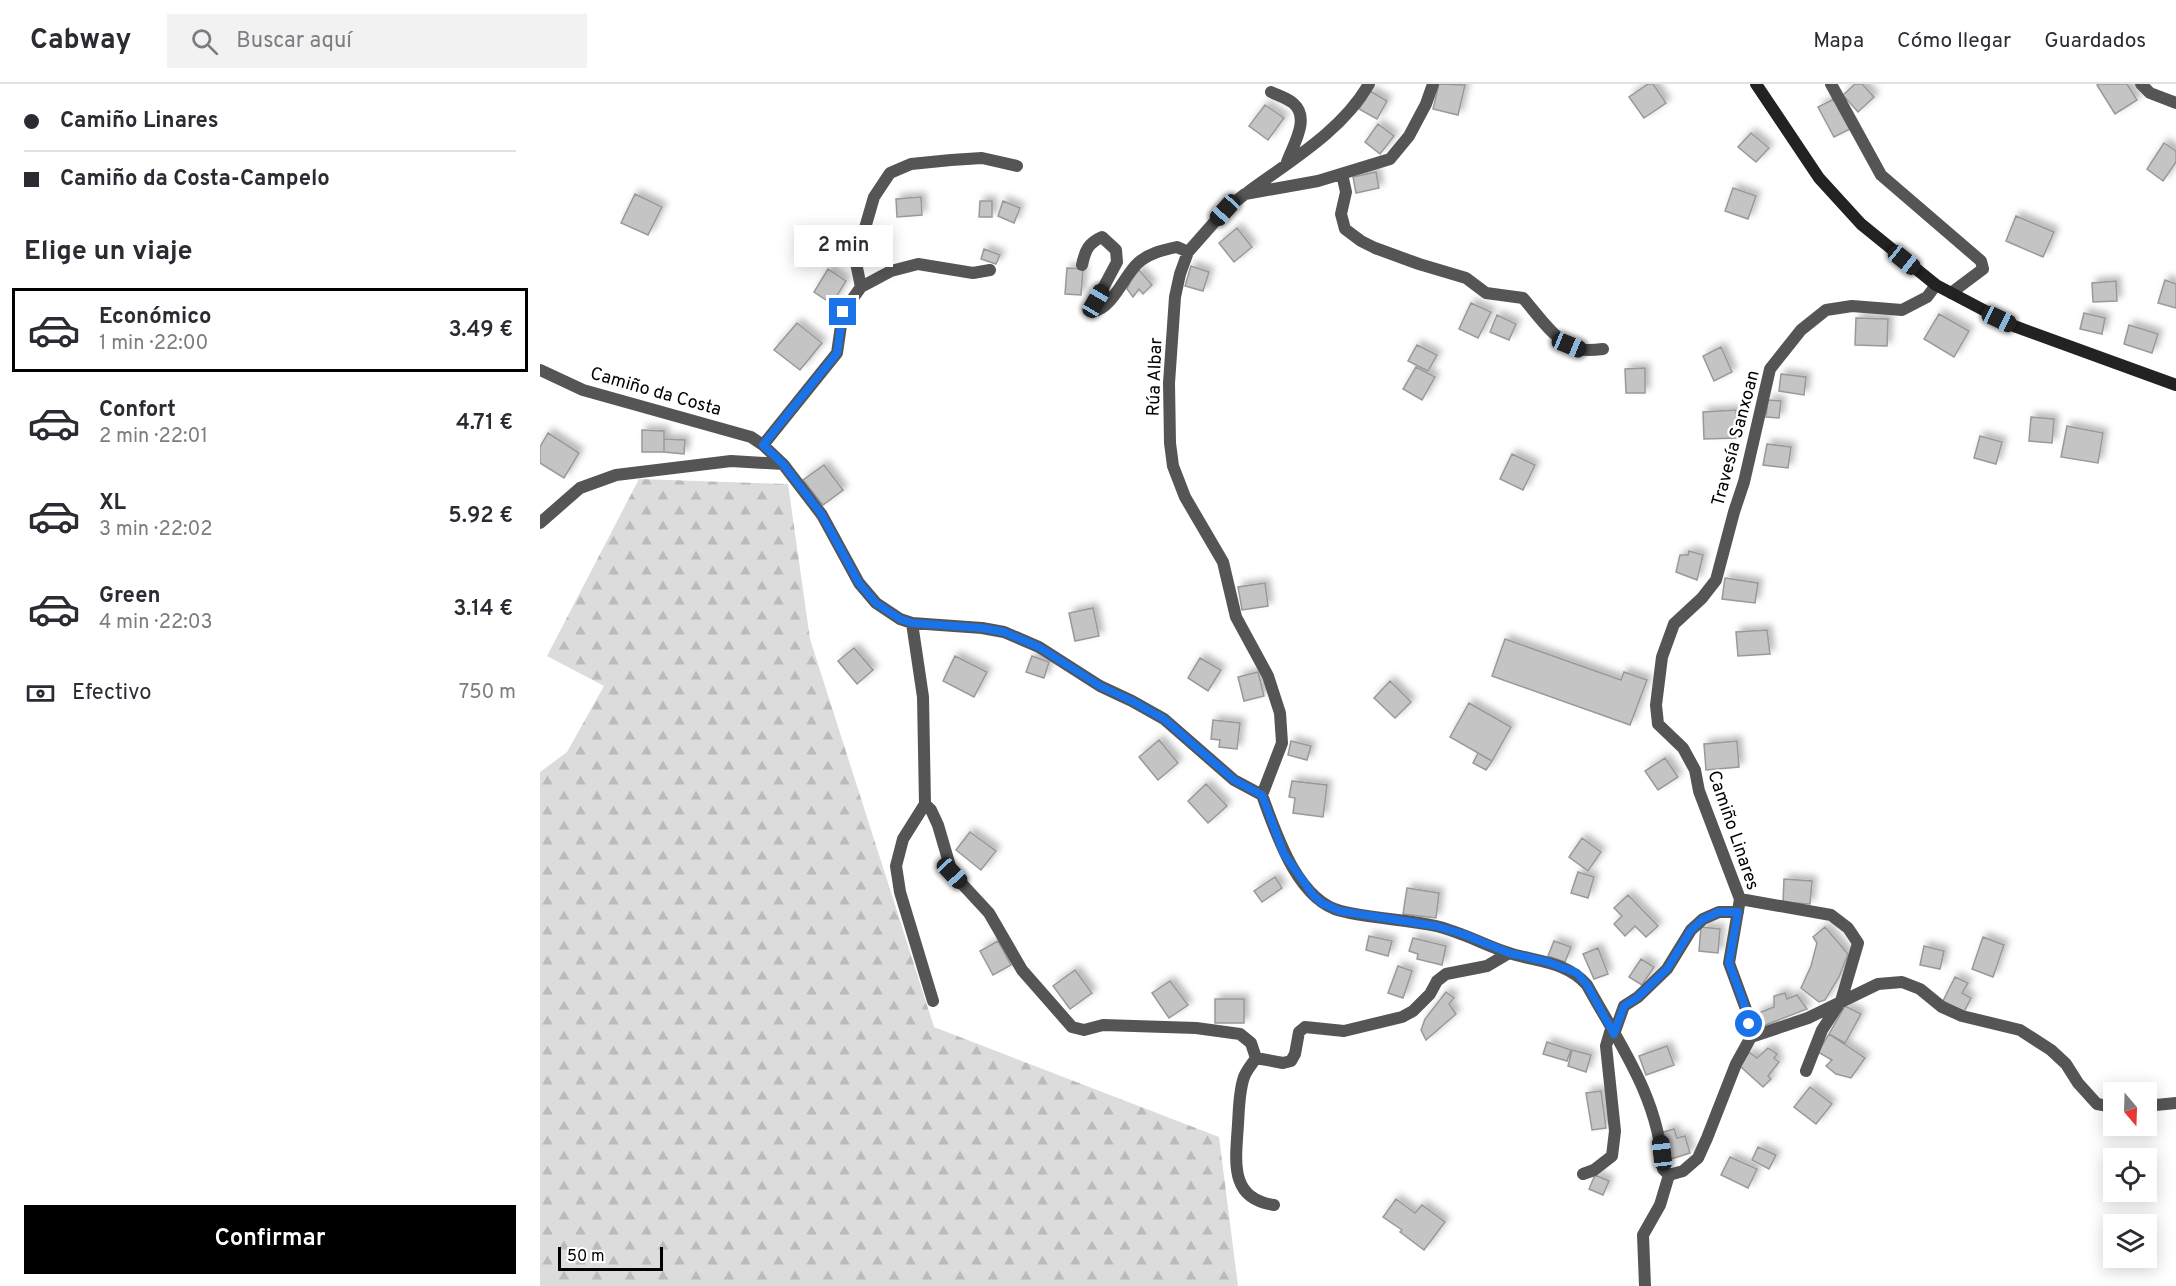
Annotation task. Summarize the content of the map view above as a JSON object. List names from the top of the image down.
{
  "streets": {
    "street": [
      "Rúa Albar",
      "Camiño da Costa",
      "Travesía Sanxoan",
      "Camiño Linares"
    ]
  },
  "crossings": [
    ["Travesía Sanxoan", "Camiño Linares"]
  ],
  "scale_bar": "50 m",
  "north": "bottom",
  "page": {
    "header": "Cabway",
    "search": "Buscar aquí",
    "nav": ["Mapa", "Cómo llegar", "Guardados"],
    "banner": ["Camiño Linares", "Camiño da Costa-Campelo"],
    "heading": "Elige un viaje",
    "bubble": "2 min",
    "list": [
      {
        "name": "Económico",
        "note": "1 min · 22:00",
        "value": "3.49 €"
      },
      {
        "name": "Confort",
        "note": "2 min · 22:01",
        "value": "4.71 €"
      },
      {
        "name": "XL",
        "note": "3 min · 22:02",
        "value": "5.92 €"
      },
      {
        "name": "Green",
        "note": "4 min · 22:03",
        "value": "3.14 €"
      }
    ],
    "pay": ["Efectivo", "750 m"],
    "buttons": "Confirmar",
    "scale": "50 m"
  }
}
